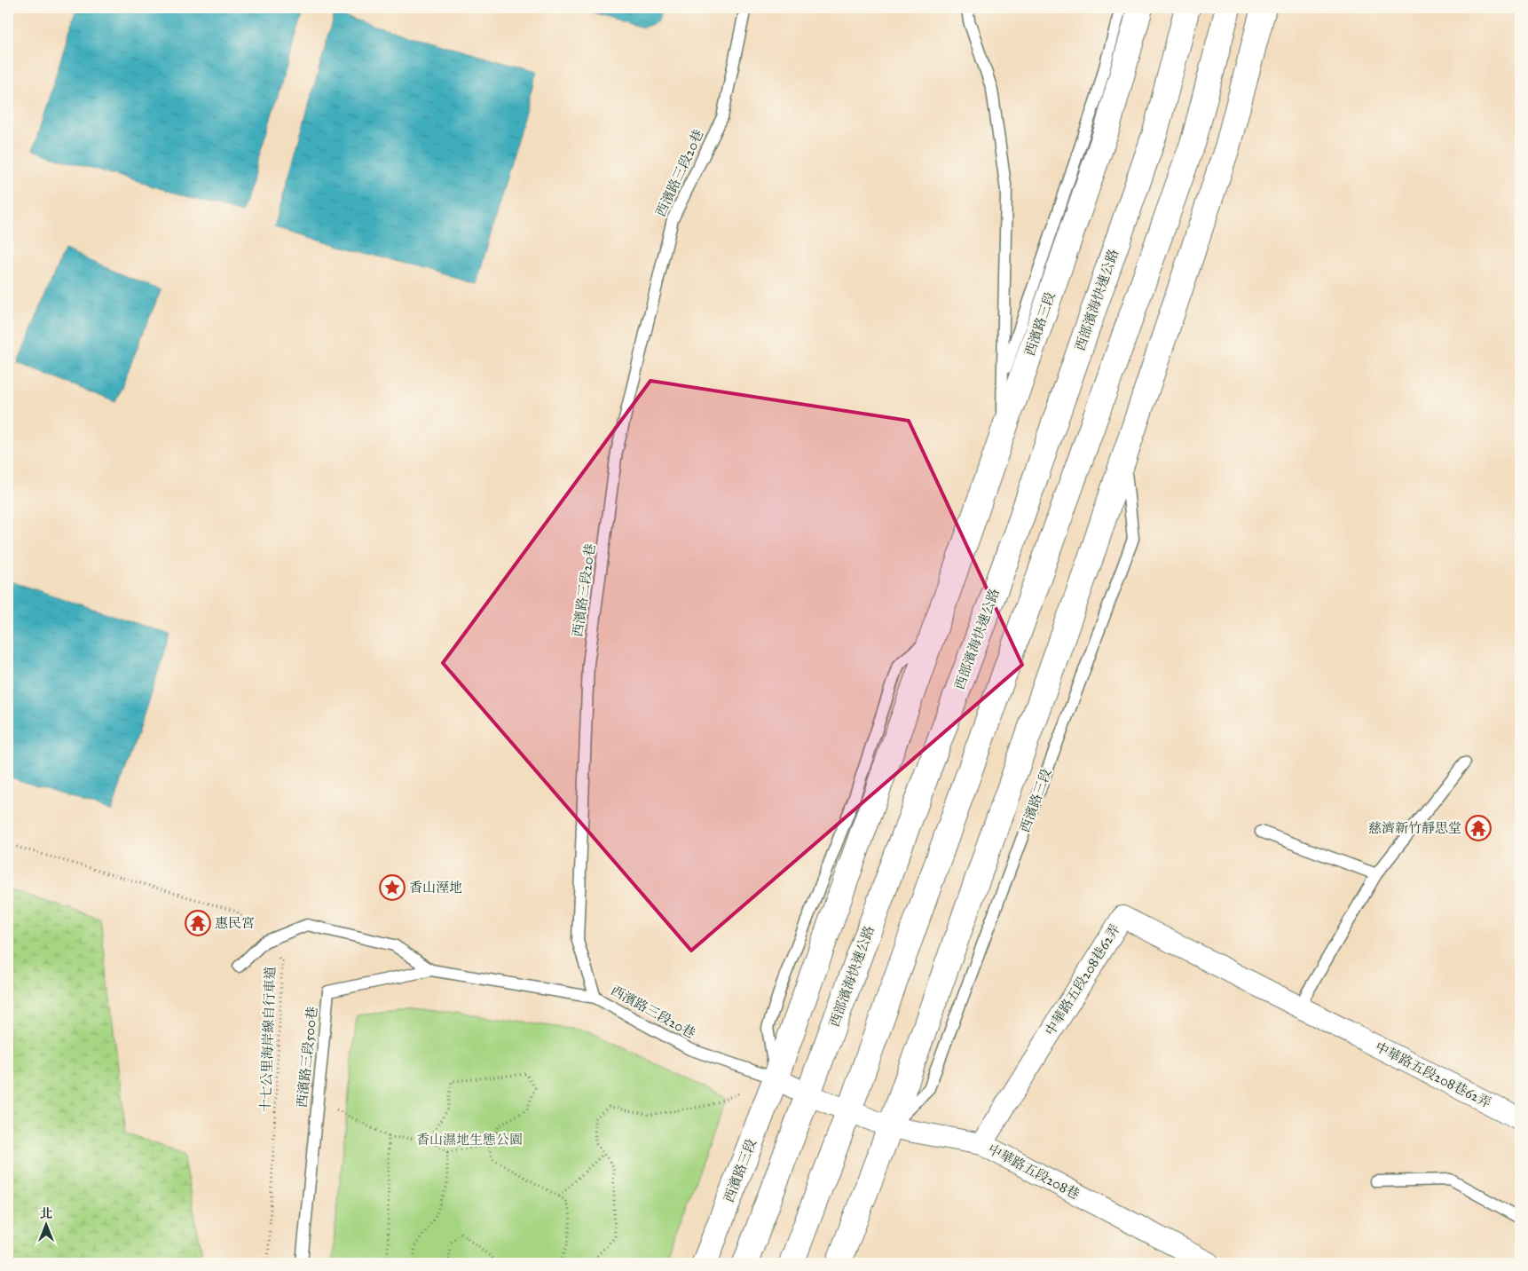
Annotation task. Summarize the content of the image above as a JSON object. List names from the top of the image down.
{
  "streets": {
    "main road": ["西部濱海快速公路", "西濱路三段"],
    "street": ["中華路五段208巷62弄", "中華路五段208巷"],
    "lane": ["西濱路三段20巷", "西濱路三段500巷"],
    "path": ["十七公里海岸線自行車道"]
  },
  "crossings": [
    ["西濱路三段20巷", "西濱路三段"],
    ["西濱路三段20巷", "西濱路三段500巷"],
    ["西濱路三段20巷", "中華路五段208巷"],
    ["西部濱海快速公路", "中華路五段208巷"],
    ["西濱路三段", "中華路五段208巷"],
    ["中華路五段208巷62弄", "中華路五段208巷"]
  ],
  "parks": ["香山濕地生態公園"],
  "places": {
    "temple": ["慈濟新竹靜思堂", "惠民宮"],
    "place": ["香山溼地"]
  },
  "north": "top"
}
